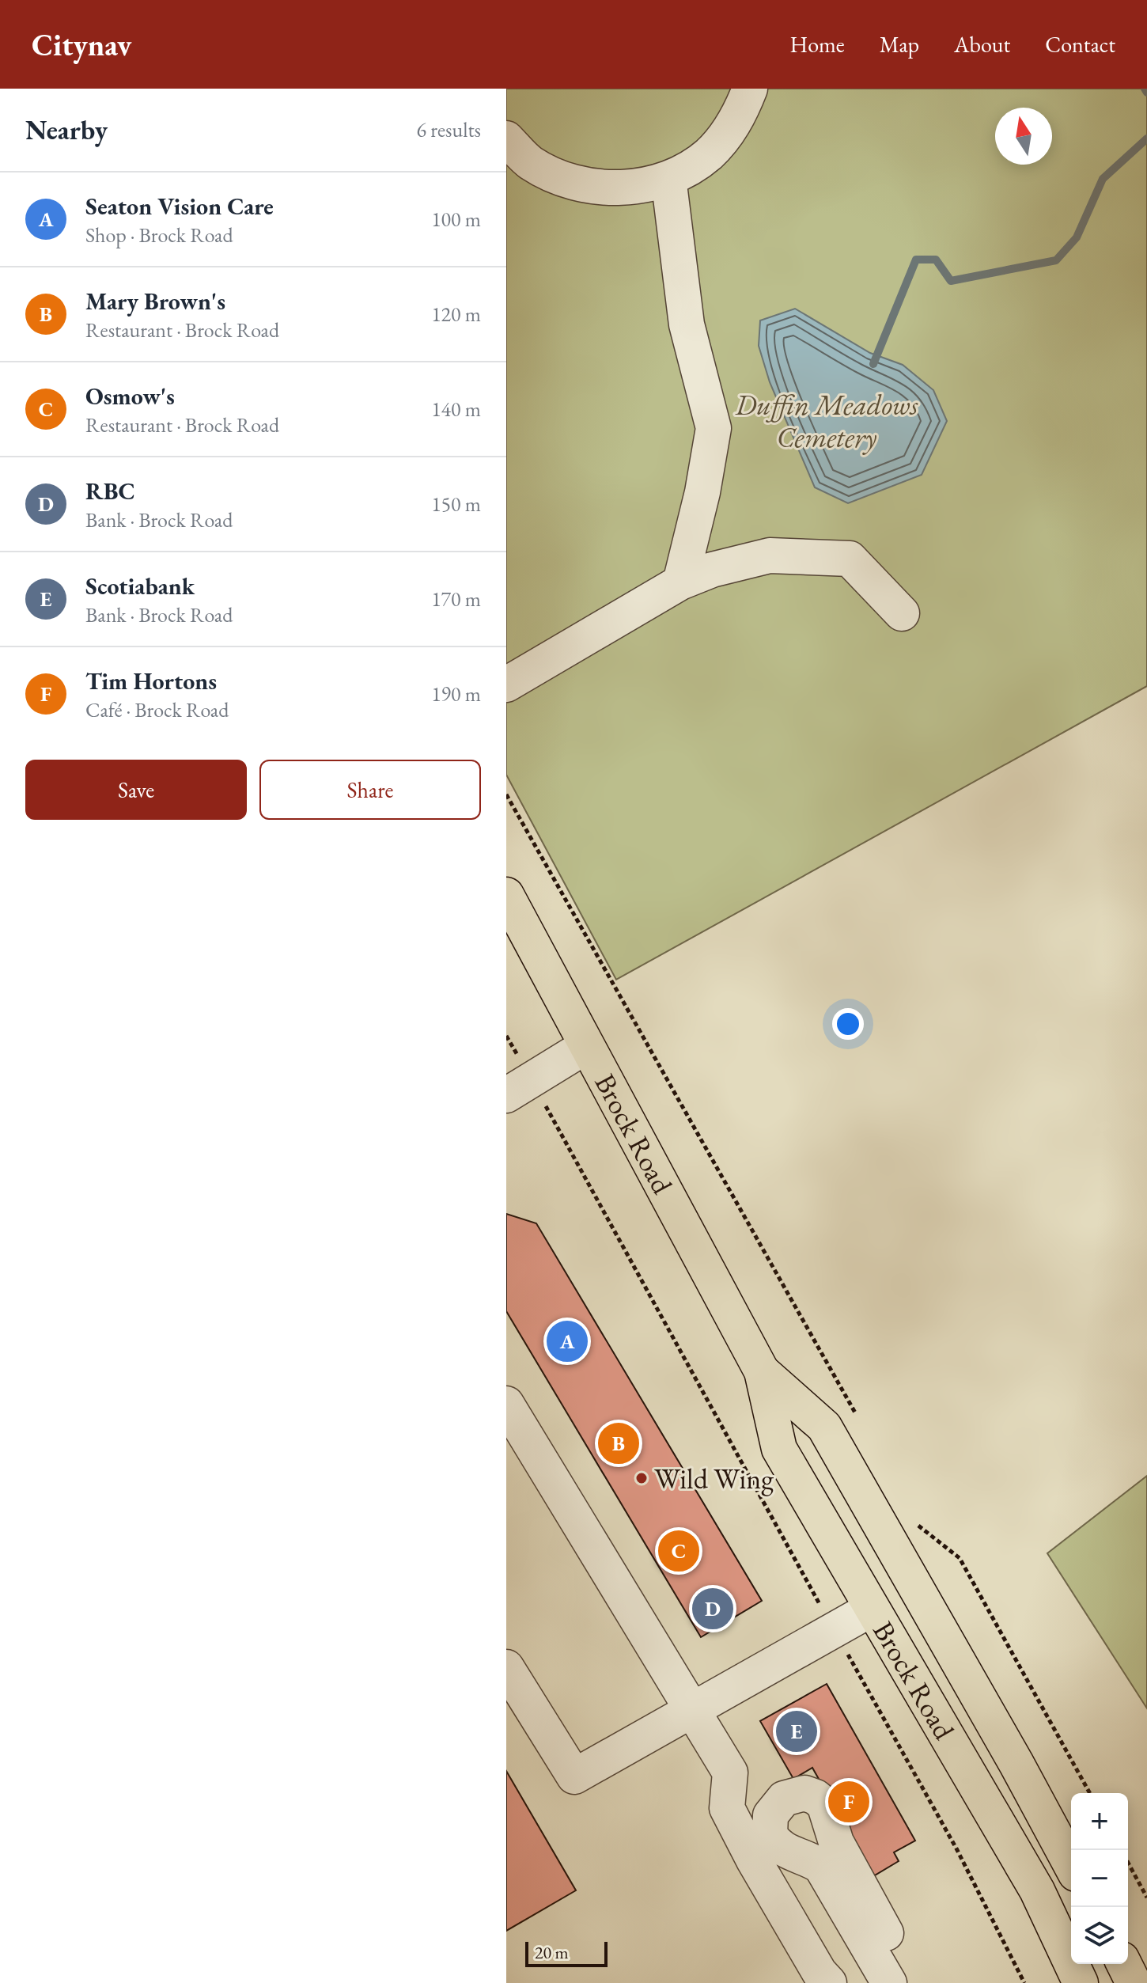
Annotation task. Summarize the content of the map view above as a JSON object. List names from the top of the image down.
{
  "streets": {
    "main road": ["Brock Road"]
  },
  "parks": ["Duffin Meadows Cemetery"],
  "places": ["Wild Wing"],
  "scale_bar": "20 m",
  "north": "top",
  "page": {
    "header": "Citynav",
    "nav": [
      "Home",
      "Map",
      "About",
      "Contact"
    ],
    "heading": ["Nearby", "6 results"],
    "list": [
      {
        "mark": "A",
        "name": "Seaton Vision Care",
        "note": "Shop · Brock Road",
        "value": "100 m"
      },
      {
        "mark": "B",
        "name": "Mary Brown's",
        "note": "Restaurant · Brock Road",
        "value": "120 m"
      },
      {
        "mark": "C",
        "name": "Osmow's",
        "note": "Restaurant · Brock Road",
        "value": "140 m"
      },
      {
        "mark": "D",
        "name": "RBC",
        "note": "Bank · Brock Road",
        "value": "150 m"
      },
      {
        "mark": "E",
        "name": "Scotiabank",
        "note": "Bank · Brock Road",
        "value": "170 m"
      },
      {
        "mark": "F",
        "name": "Tim Hortons",
        "note": "Café · Brock Road",
        "value": "190 m"
      }
    ],
    "buttons": ["Save", "Share"],
    "pins": [
      "A",
      "B",
      "C",
      "D",
      "E",
      "F"
    ],
    "map_buttons": ["+", "−"],
    "scale": "20 m"
  }
}
